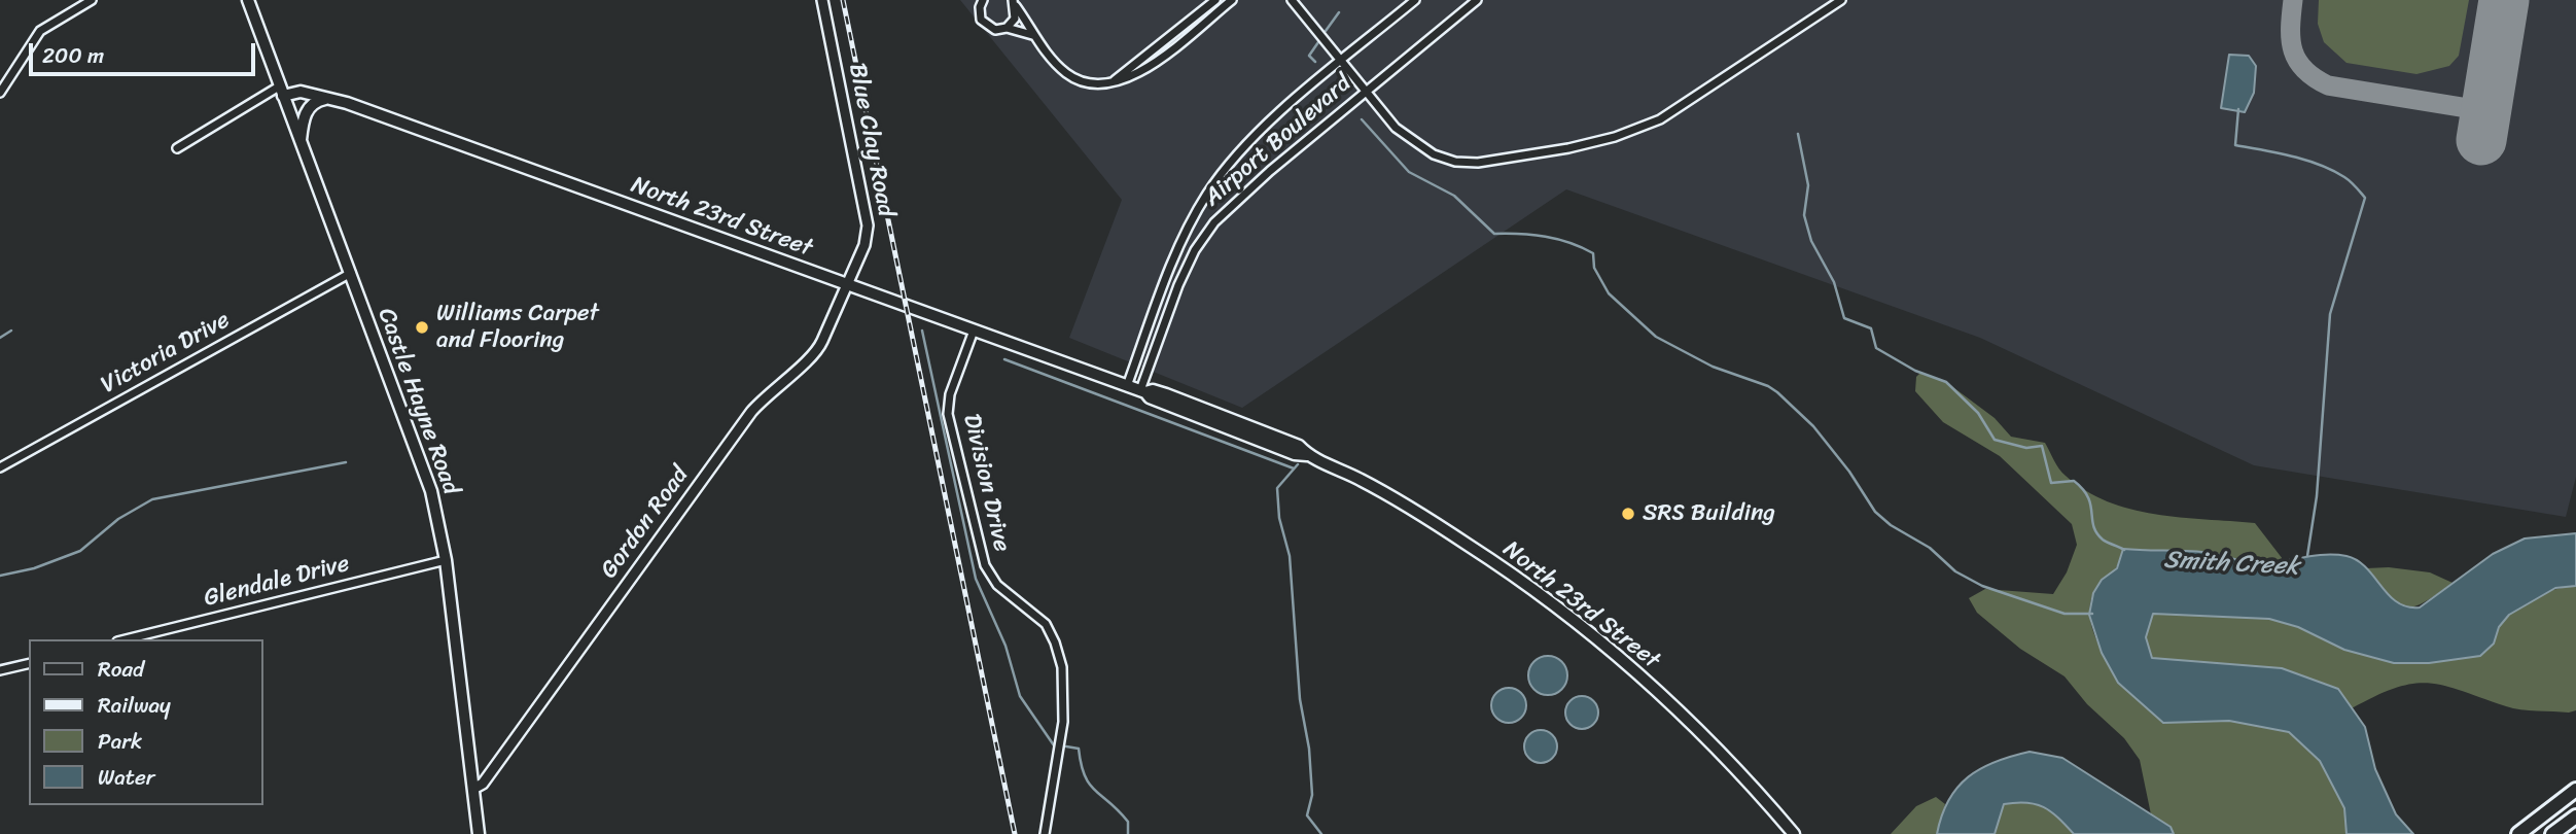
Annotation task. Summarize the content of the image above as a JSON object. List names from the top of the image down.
{
  "streets": {
    "main road": ["North 23rd Street", "Castle Hayne Road"],
    "street": [
      "Blue Clay Road",
      "Airport Boulevard",
      "Victoria Drive",
      "Division Drive",
      "Gordon Road",
      "Glendale Drive"
    ]
  },
  "crossings": [
    ["Blue Clay Road", "North 23rd Street"],
    ["Blue Clay Road", "Gordon Road"],
    ["Airport Boulevard", "North 23rd Street"],
    ["North 23rd Street", "Castle Hayne Road"],
    ["North 23rd Street", "Division Drive"],
    ["North 23rd Street", "Gordon Road"],
    ["Victoria Drive", "Castle Hayne Road"],
    ["Castle Hayne Road", "Gordon Road"],
    ["Castle Hayne Road", "Glendale Drive"]
  ],
  "water": ["Smith Creek"],
  "places": ["Williams Carpet and Flooring", "SRS Building"],
  "legend": [
    "Road",
    "Railway",
    "Park",
    "Water"
  ],
  "scale_bar": "200 m"
}
